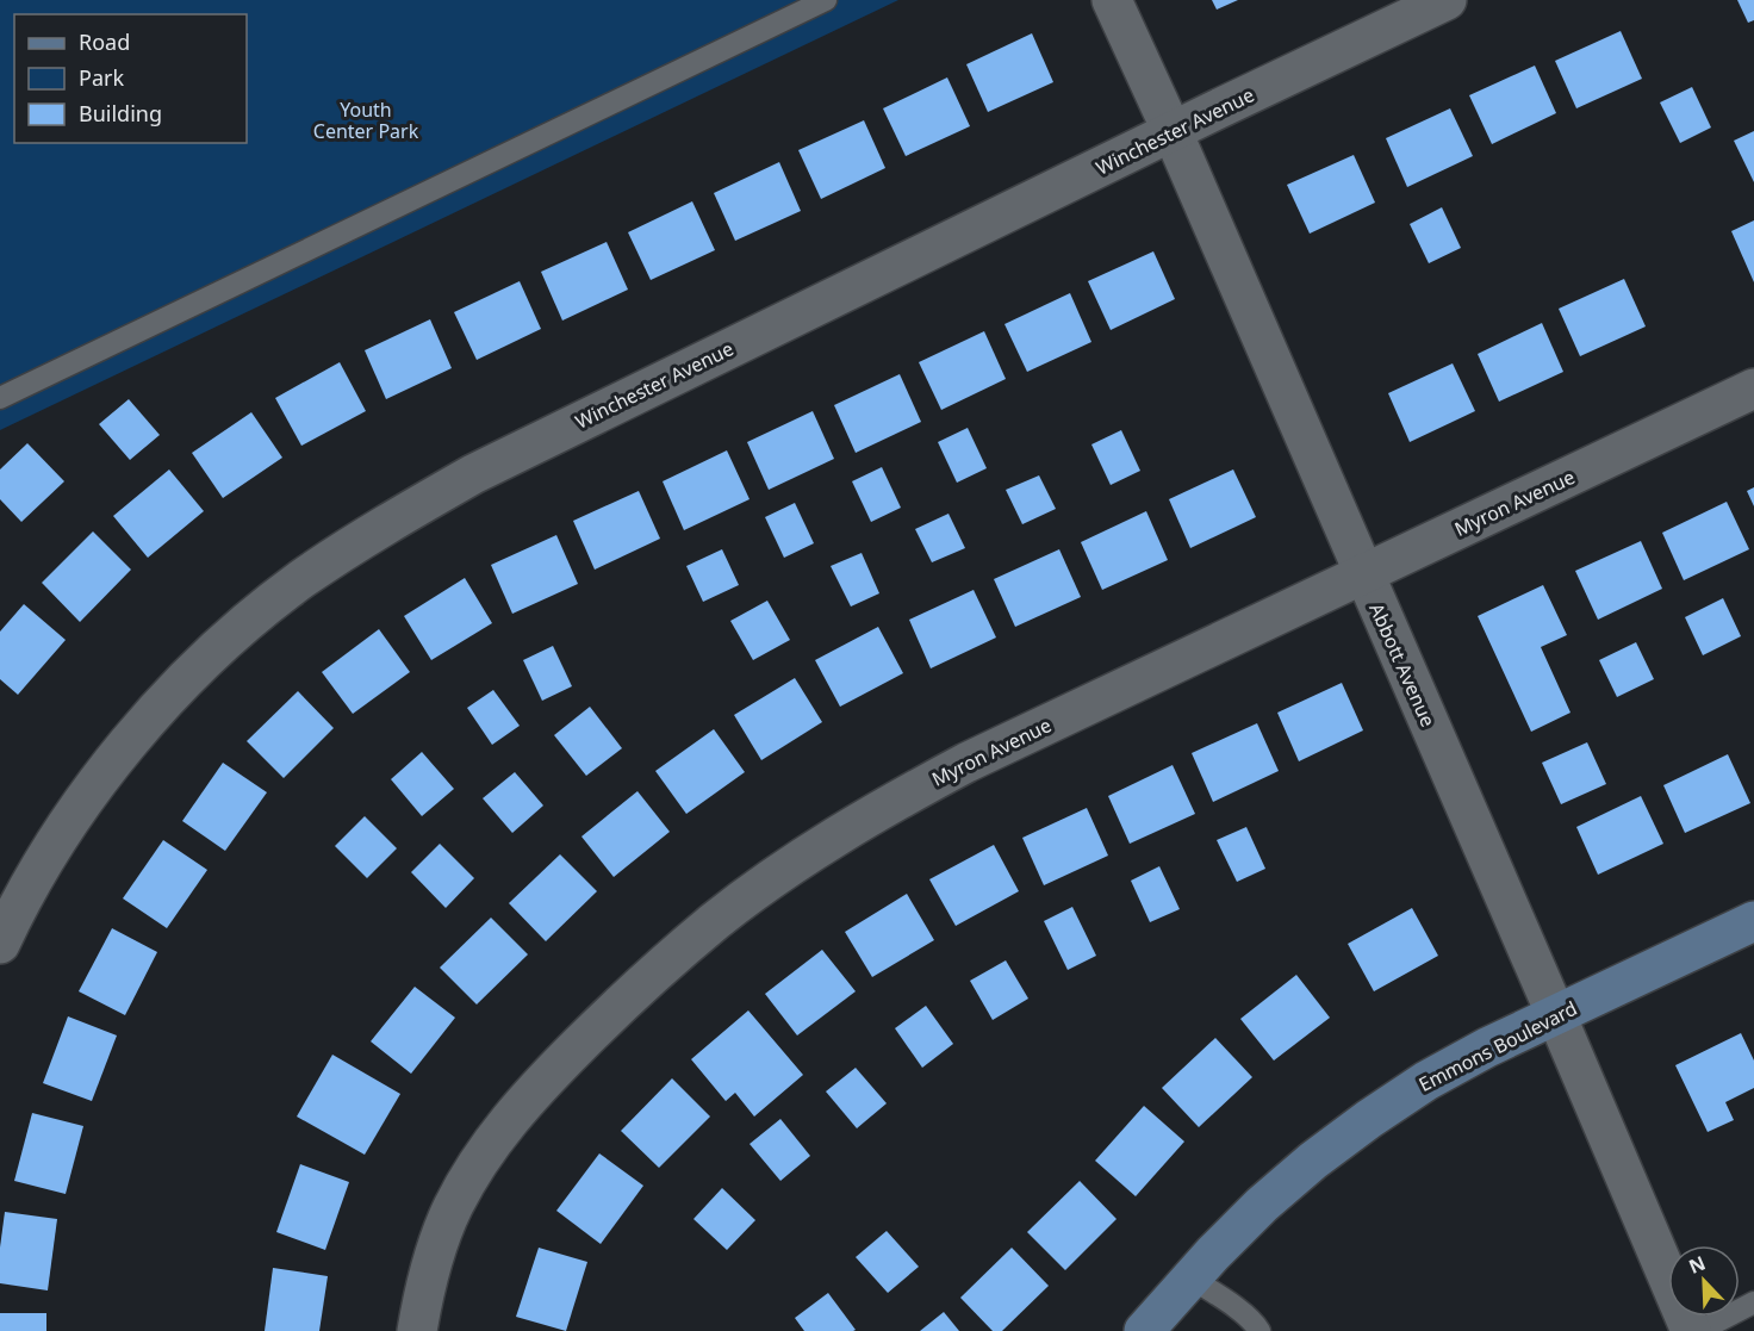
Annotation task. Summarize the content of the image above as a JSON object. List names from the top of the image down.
{
  "streets": {
    "street": [
      "Winchester Avenue",
      "Myron Avenue",
      "Abbott Avenue",
      "Emmons Boulevard"
    ]
  },
  "crossings": [
    ["Winchester Avenue", "Abbott Avenue"],
    ["Myron Avenue", "Abbott Avenue"],
    ["Abbott Avenue", "Emmons Boulevard"]
  ],
  "parks": ["Youth Center Park"],
  "legend": ["Road", "Park", "Building"],
  "north": "top left"
}
